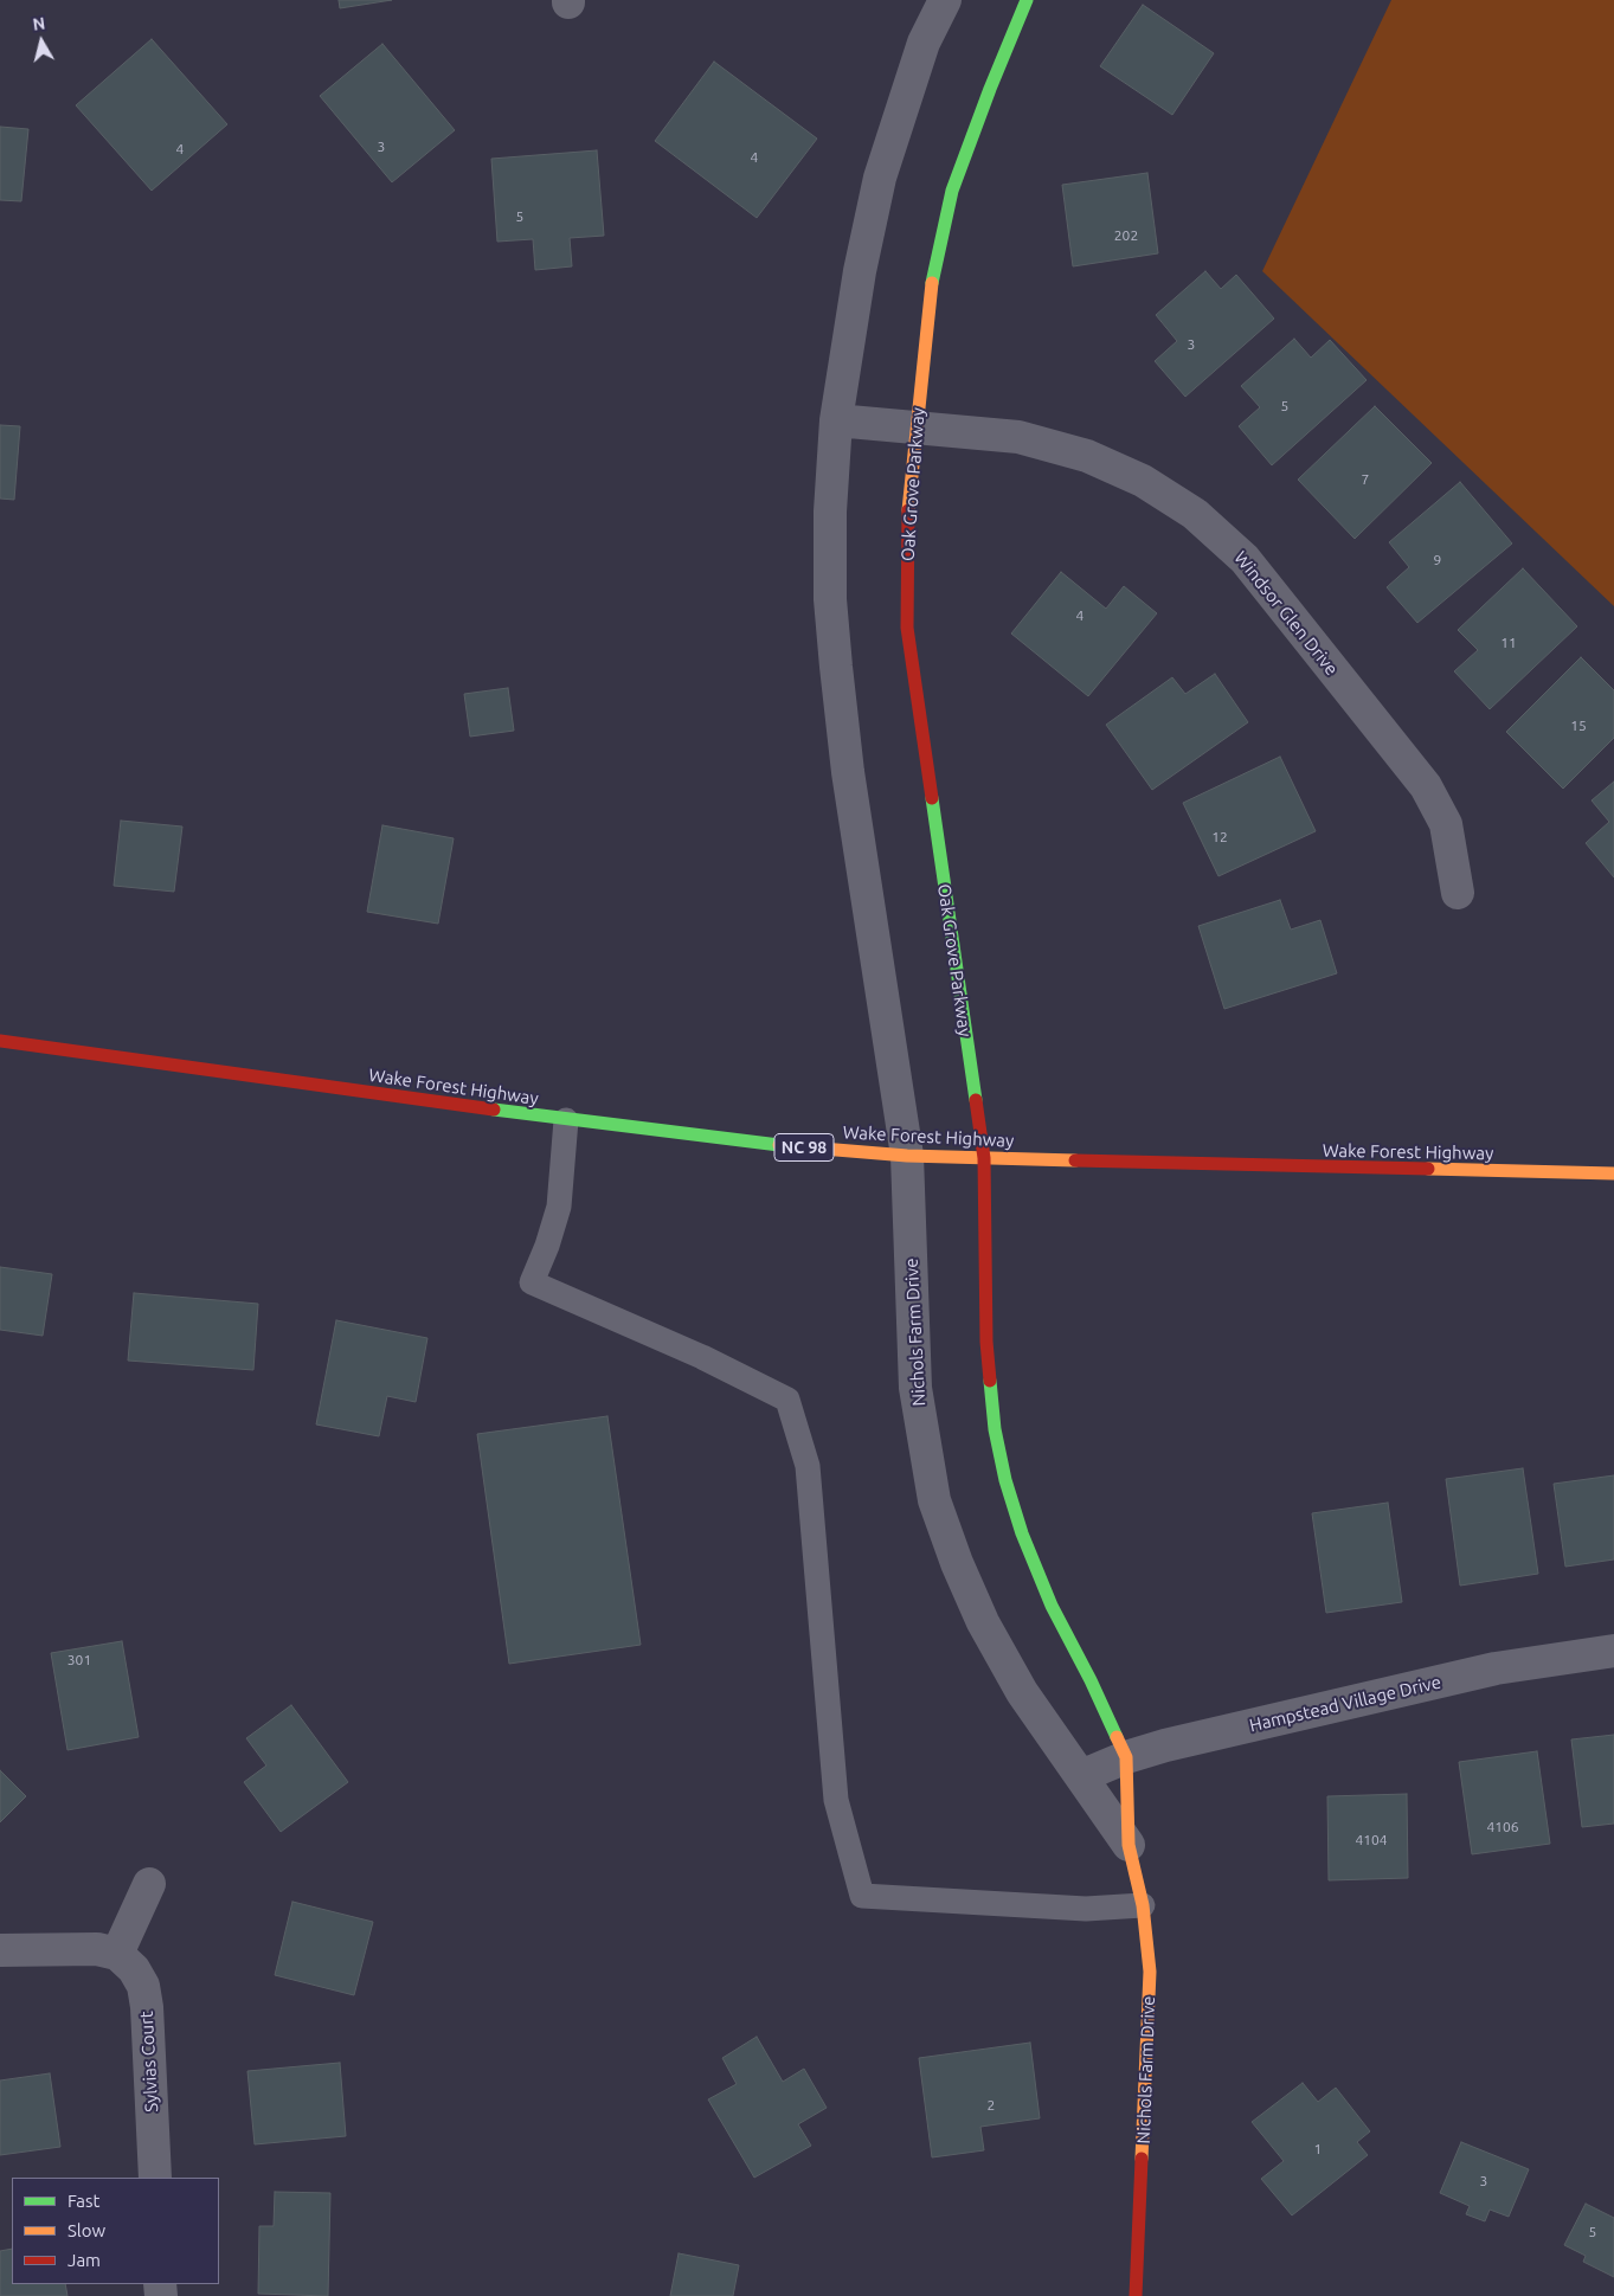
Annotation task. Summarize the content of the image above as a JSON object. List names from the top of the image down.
{
  "streets": {
    "main road": [
      "Oak Grove Parkway",
      "Wake Forest Highway",
      "NC 98",
      "Nichols Farm Drive"
    ],
    "street": ["Windsor Glen Drive", "Hampstead Village Drive", "Sylvias Court"]
  },
  "crossings": [
    ["Oak Grove Parkway", "Windsor Glen Drive"],
    ["Oak Grove Parkway", "Wake Forest Highway"],
    ["Oak Grove Parkway", "Nichols Farm Drive"],
    ["Wake Forest Highway", "Nichols Farm Drive"],
    ["Nichols Farm Drive", "Hampstead Village Drive"]
  ],
  "house_numbers": [
    "3",
    "4",
    "4",
    "5",
    "202",
    "3",
    "5",
    "7",
    "9",
    "4",
    "11",
    "15",
    "12",
    "301",
    "4106",
    "4104",
    "2",
    "1",
    "3",
    "5"
  ],
  "legend": ["Fast", "Slow", "Jam"],
  "north": "top"
}
